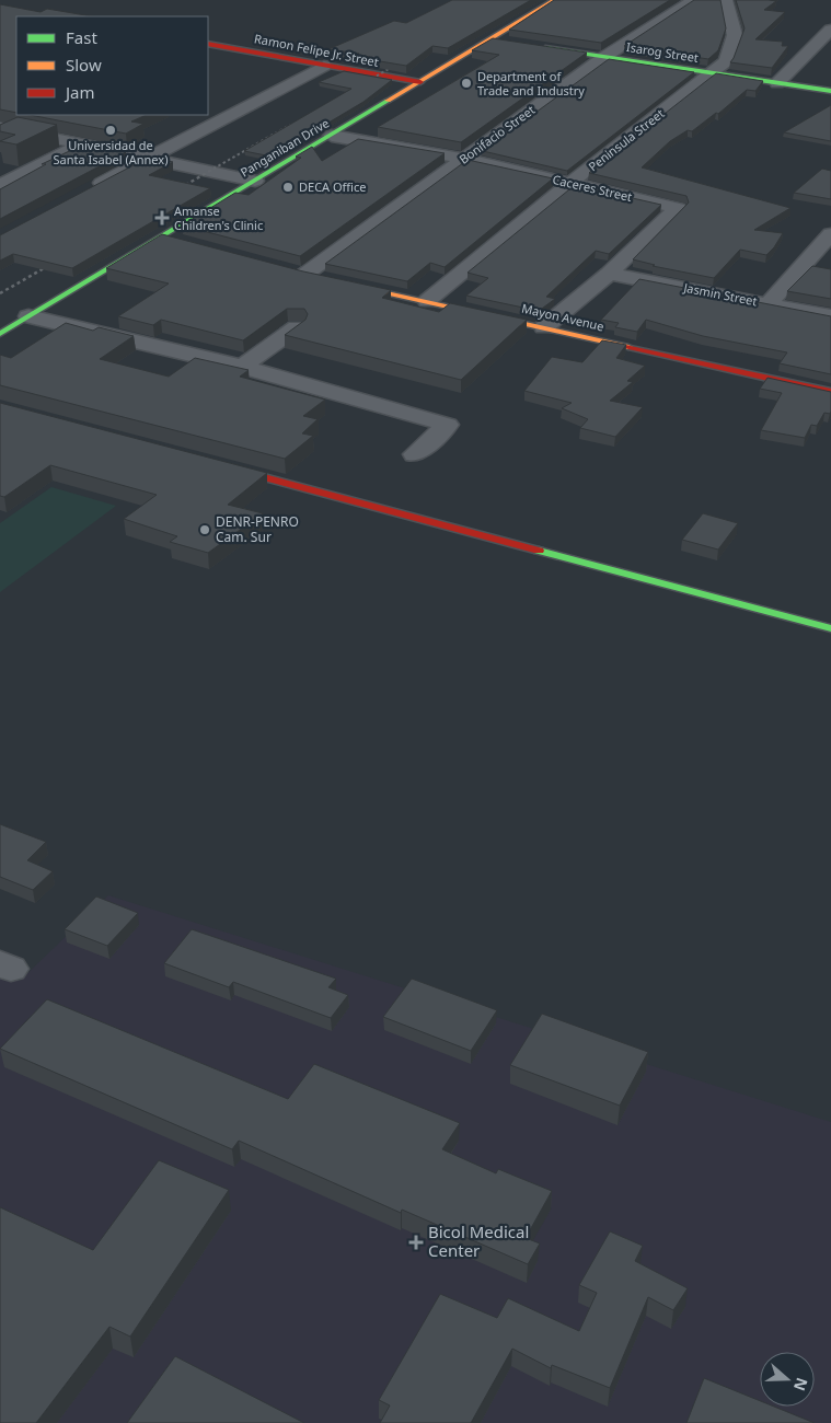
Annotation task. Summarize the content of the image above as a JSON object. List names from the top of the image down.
{
  "streets": {
    "street": [
      "Ramon Felipe Jr. Street",
      "Isarog Street",
      "Bonifacio Street",
      "Peninsula Street",
      "Panganiban Drive",
      "Caceres Street",
      "Jasmin Street",
      "Mayon Avenue"
    ]
  },
  "crossings": [
    ["Ramon Felipe Jr. Street", "Panganiban Drive"],
    ["Isarog Street", "Bonifacio Street"],
    ["Isarog Street", "Peninsula Street"],
    ["Bonifacio Street", "Caceres Street"],
    ["Bonifacio Street", "Mayon Avenue"],
    ["Peninsula Street", "Caceres Street"],
    ["Peninsula Street", "Mayon Avenue"],
    ["Panganiban Drive", "Caceres Street"],
    ["Caceres Street", "Jasmin Street"],
    ["Caceres Street", "Mayon Avenue"]
  ],
  "places": {
    "other": [
      "Department of Trade and Industry",
      "Universidad de Santa Isabel (Annex)",
      "DECA Office",
      "DENR-PENRO Cam. Sur"
    ],
    "health": ["Amanse Children's Clinic", "Bicol Medical Center"]
  },
  "legend": ["Fast", "Slow", "Jam"],
  "north": "right"
}
